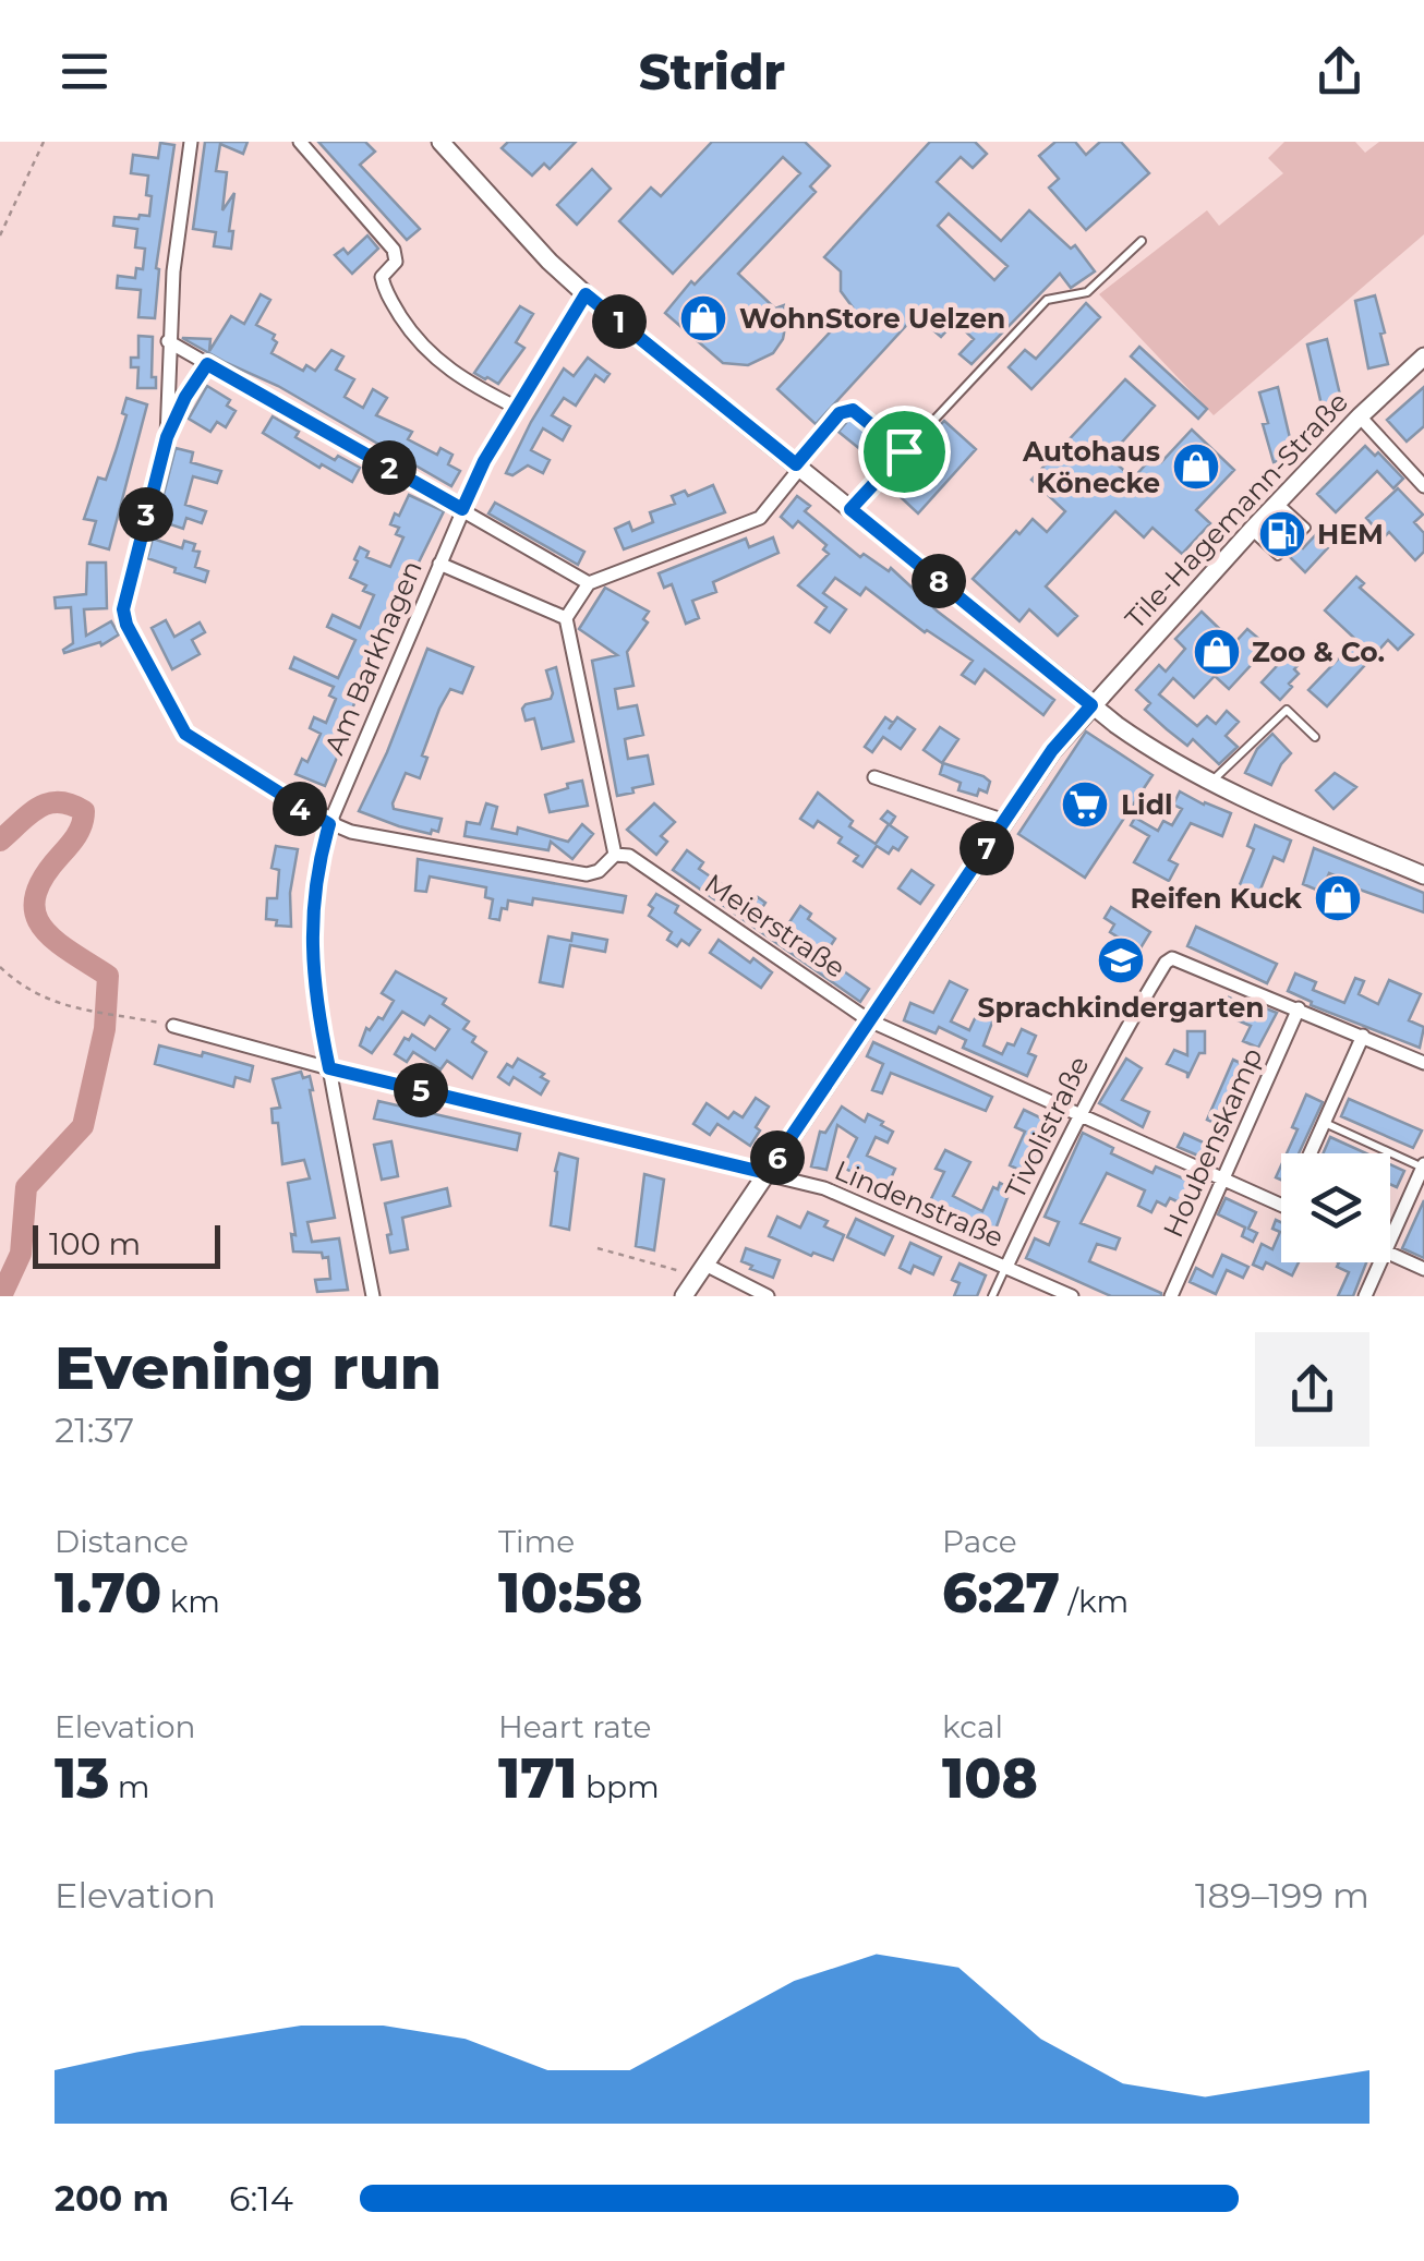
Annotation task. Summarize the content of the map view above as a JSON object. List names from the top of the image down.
{
  "streets": {
    "street": [
      "Tile-Hagemann-Straße",
      "Am Barkhagen",
      "Meierstraße",
      "Tivolistraße",
      "Houbenskamp",
      "Lindenstraße"
    ]
  },
  "crossings": [
    ["Tile-Hagemann-Straße", "Meierstraße"],
    ["Tile-Hagemann-Straße", "Lindenstraße"],
    ["Am Barkhagen", "Lindenstraße"],
    ["Meierstraße", "Tivolistraße"],
    ["Meierstraße", "Houbenskamp"],
    ["Tivolistraße", "Houbenskamp"],
    ["Tivolistraße", "Lindenstraße"]
  ],
  "places": {
    "shop": [
      "WohnStore Uelzen",
      "Autohaus Könecke",
      "Zoo & Co.",
      "Reifen Kuck"
    ],
    "fuel station": ["HEM"],
    "supermarket": ["Lidl"],
    "school or university": ["Sprachkindergarten"]
  },
  "scale_bar": "100 m",
  "page": {
    "header": "Stridr",
    "pins": [
      "1",
      "2",
      "3",
      "8",
      "4",
      "7",
      "5",
      "6"
    ],
    "scale": "100 m",
    "heading": ["Evening run", "21:37"],
    "stats": [
      ["Distance", "1.70 km"],
      ["Time", "10:58"],
      ["Pace", "6:27 /km"],
      ["Elevation", "13 m"],
      ["Heart rate", "171 bpm"],
      ["kcal", "108"]
    ],
    "chart": ["Elevation", "189–199 m"],
    "list": [
      {
        "name": "200 m",
        "note": "6:14"
      }
    ]
  }
}
